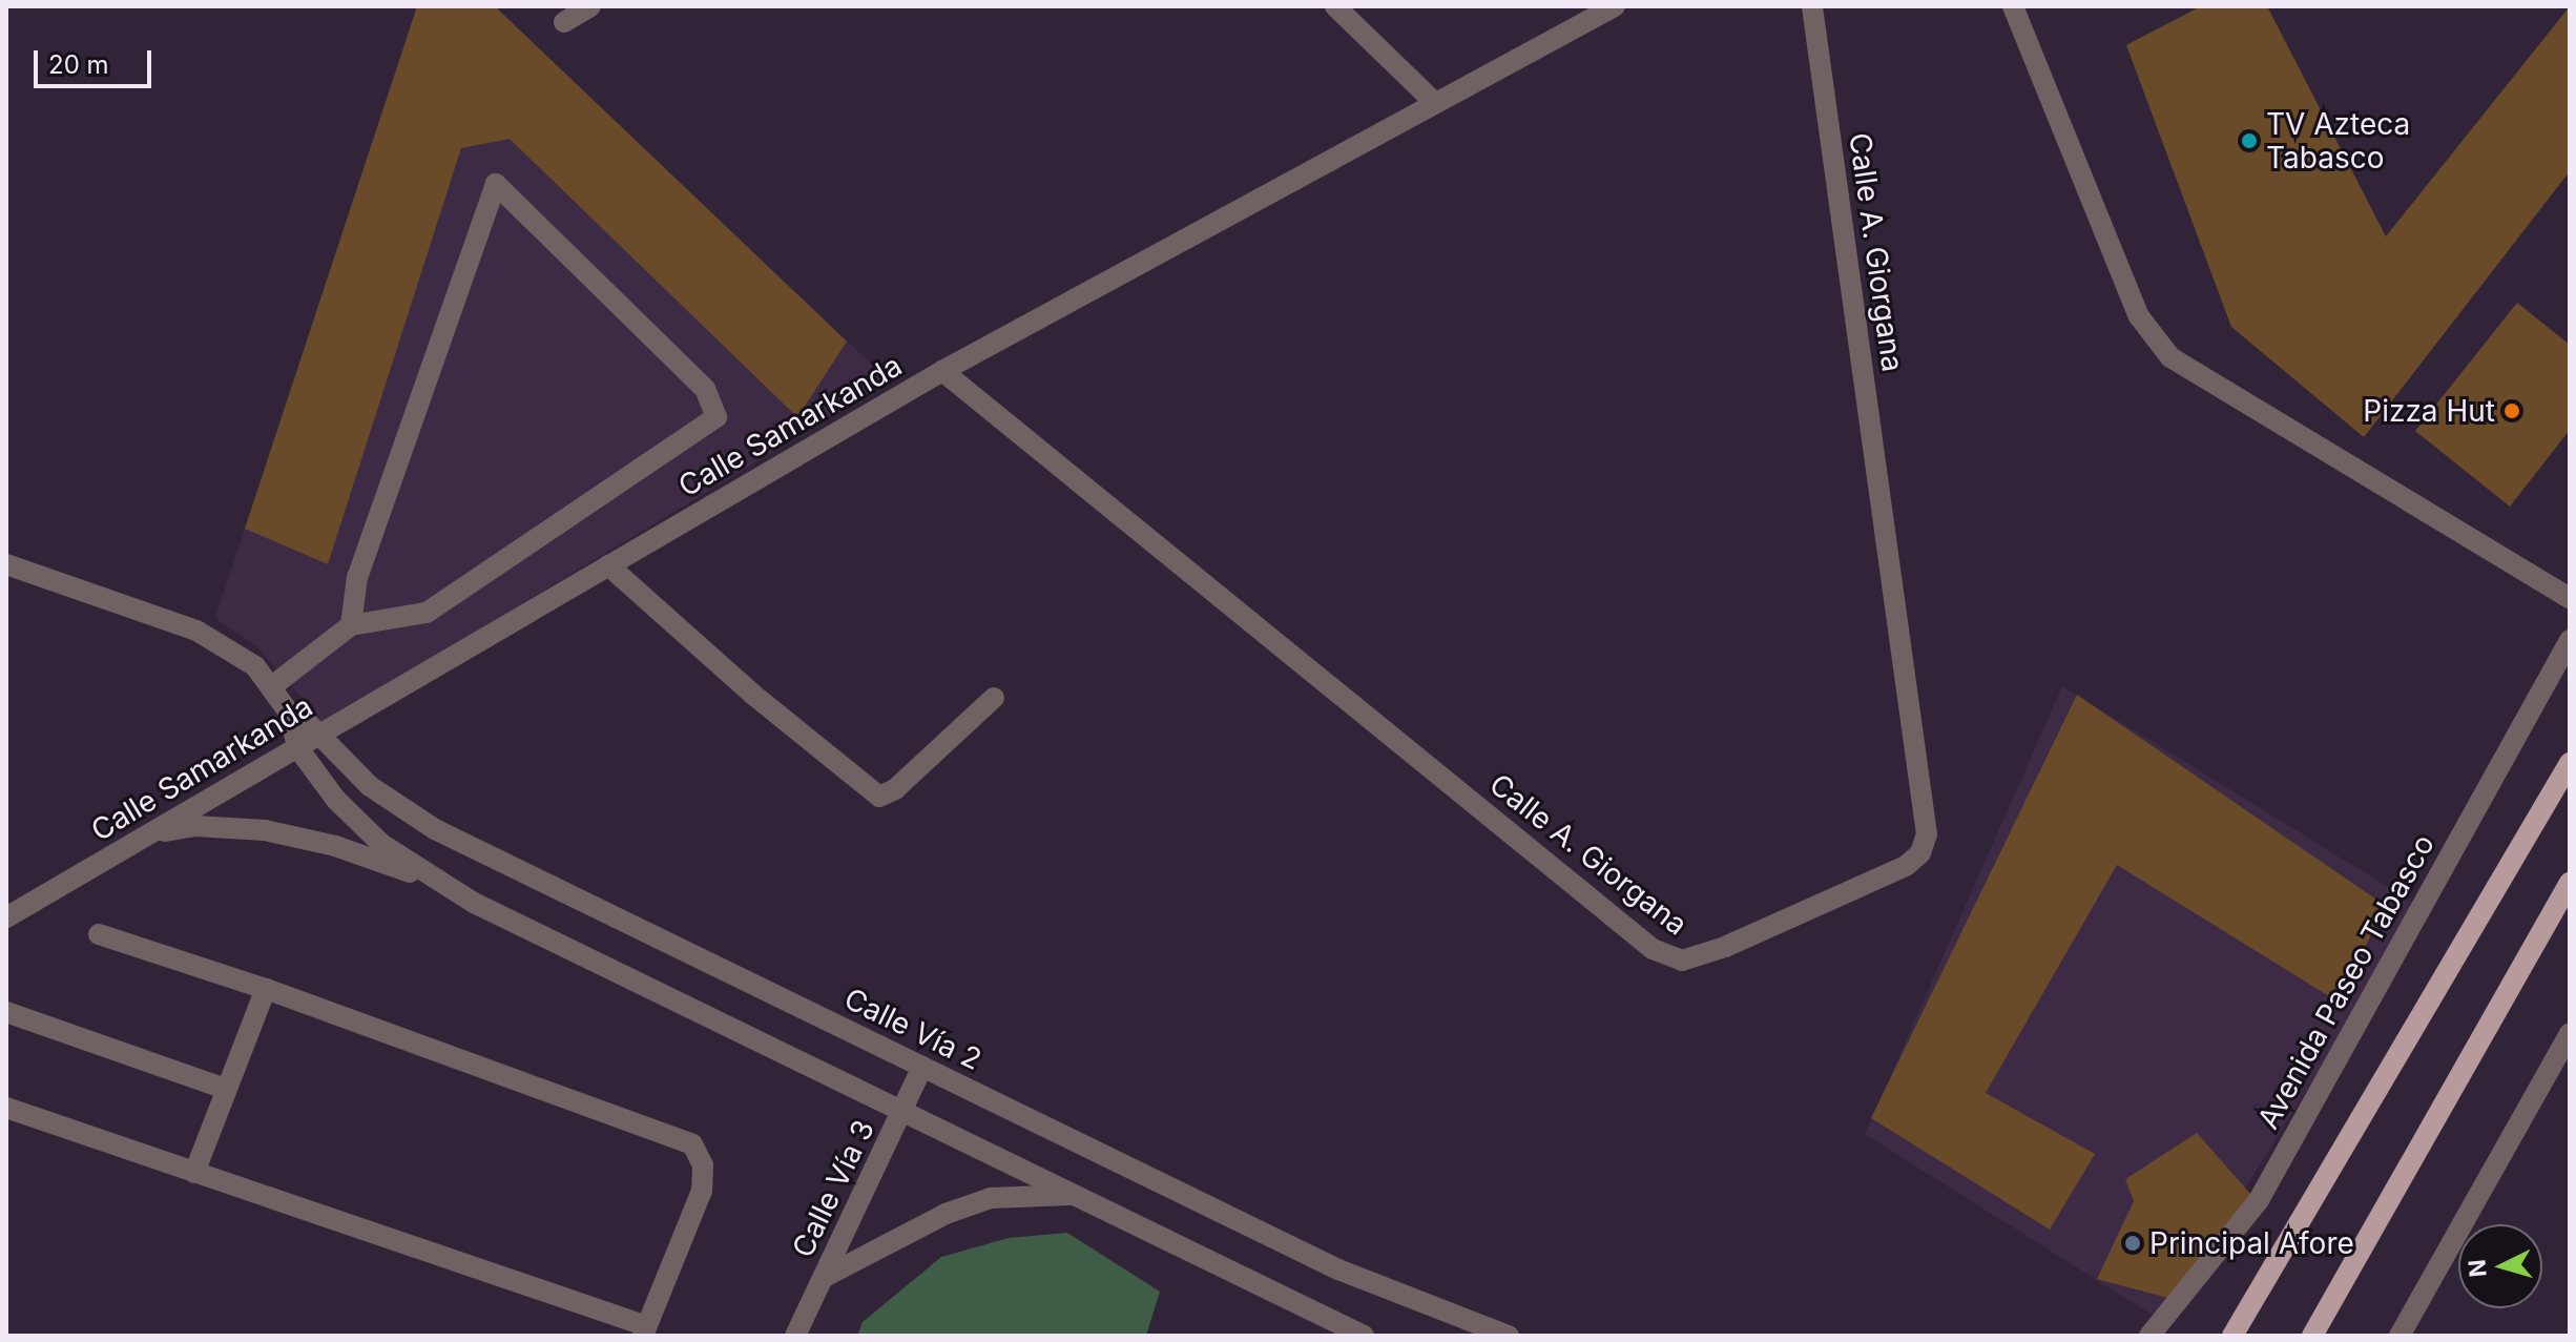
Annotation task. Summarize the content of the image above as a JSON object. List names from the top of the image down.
{
  "streets": {
    "street": [
      "Calle A. Giorgana",
      "Calle Samarkanda",
      "Avenida Paseo Tabasco",
      "Calle Vía 2",
      "Calle Vía 3"
    ]
  },
  "crossings": [
    ["Calle A. Giorgana", "Calle Samarkanda"],
    ["Calle Samarkanda", "Calle Vía 2"],
    ["Calle Vía 2", "Calle Vía 3"]
  ],
  "places": ["TV Azteca Tabasco", "Pizza Hut", "Principal Afore"],
  "scale_bar": "20 m",
  "north": "left"
}
